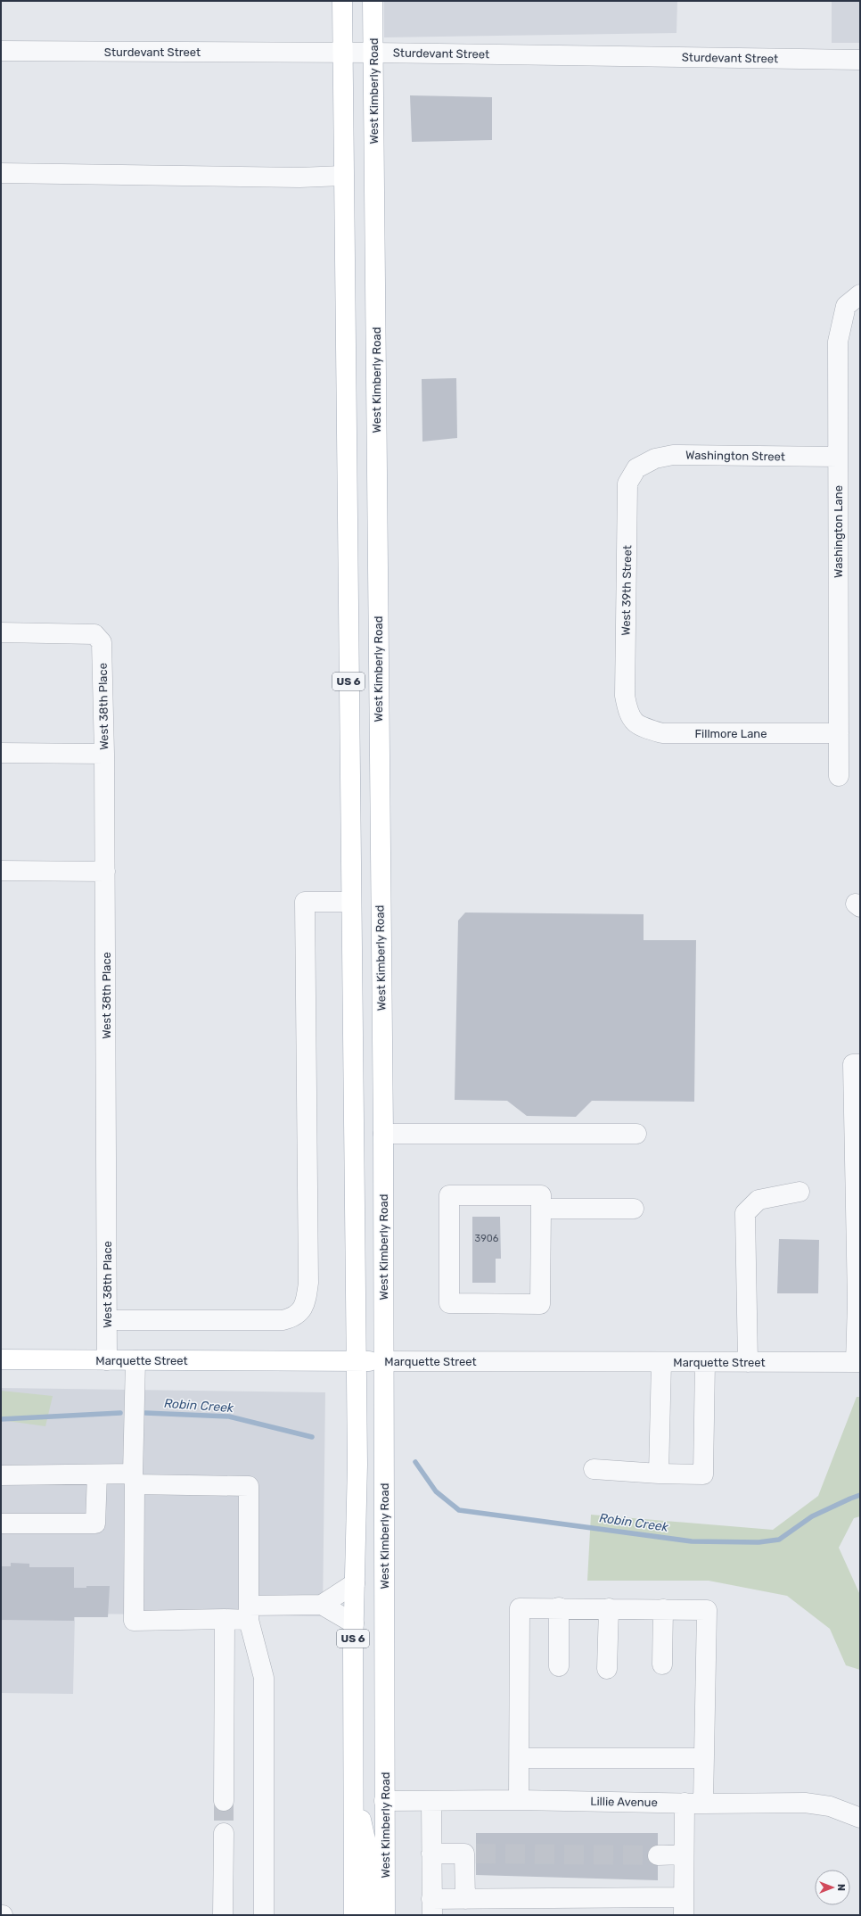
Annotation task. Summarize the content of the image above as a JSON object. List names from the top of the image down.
{
  "streets": {
    "main road": ["West Kimberly Road", "US 6", "Marquette Street"],
    "street": [
      "Sturdevant Street",
      "Washington Street",
      "Washington Lane",
      "West 39th Street",
      "West 38th Place",
      "Fillmore Lane",
      "Lillie Avenue"
    ]
  },
  "crossings": [
    ["Sturdevant Street", "West Kimberly Road"],
    ["Sturdevant Street", "US 6"],
    ["West Kimberly Road", "Marquette Street"],
    ["West Kimberly Road", "Lillie Avenue"],
    ["Washington Street", "Washington Lane"],
    ["Washington Street", "West 39th Street"],
    ["Washington Lane", "Fillmore Lane"],
    ["West 39th Street", "Fillmore Lane"],
    ["US 6", "Marquette Street"],
    ["West 38th Place", "Marquette Street"]
  ],
  "water": ["Robin Creek"],
  "house_numbers": ["3906"],
  "north": "right"
}
